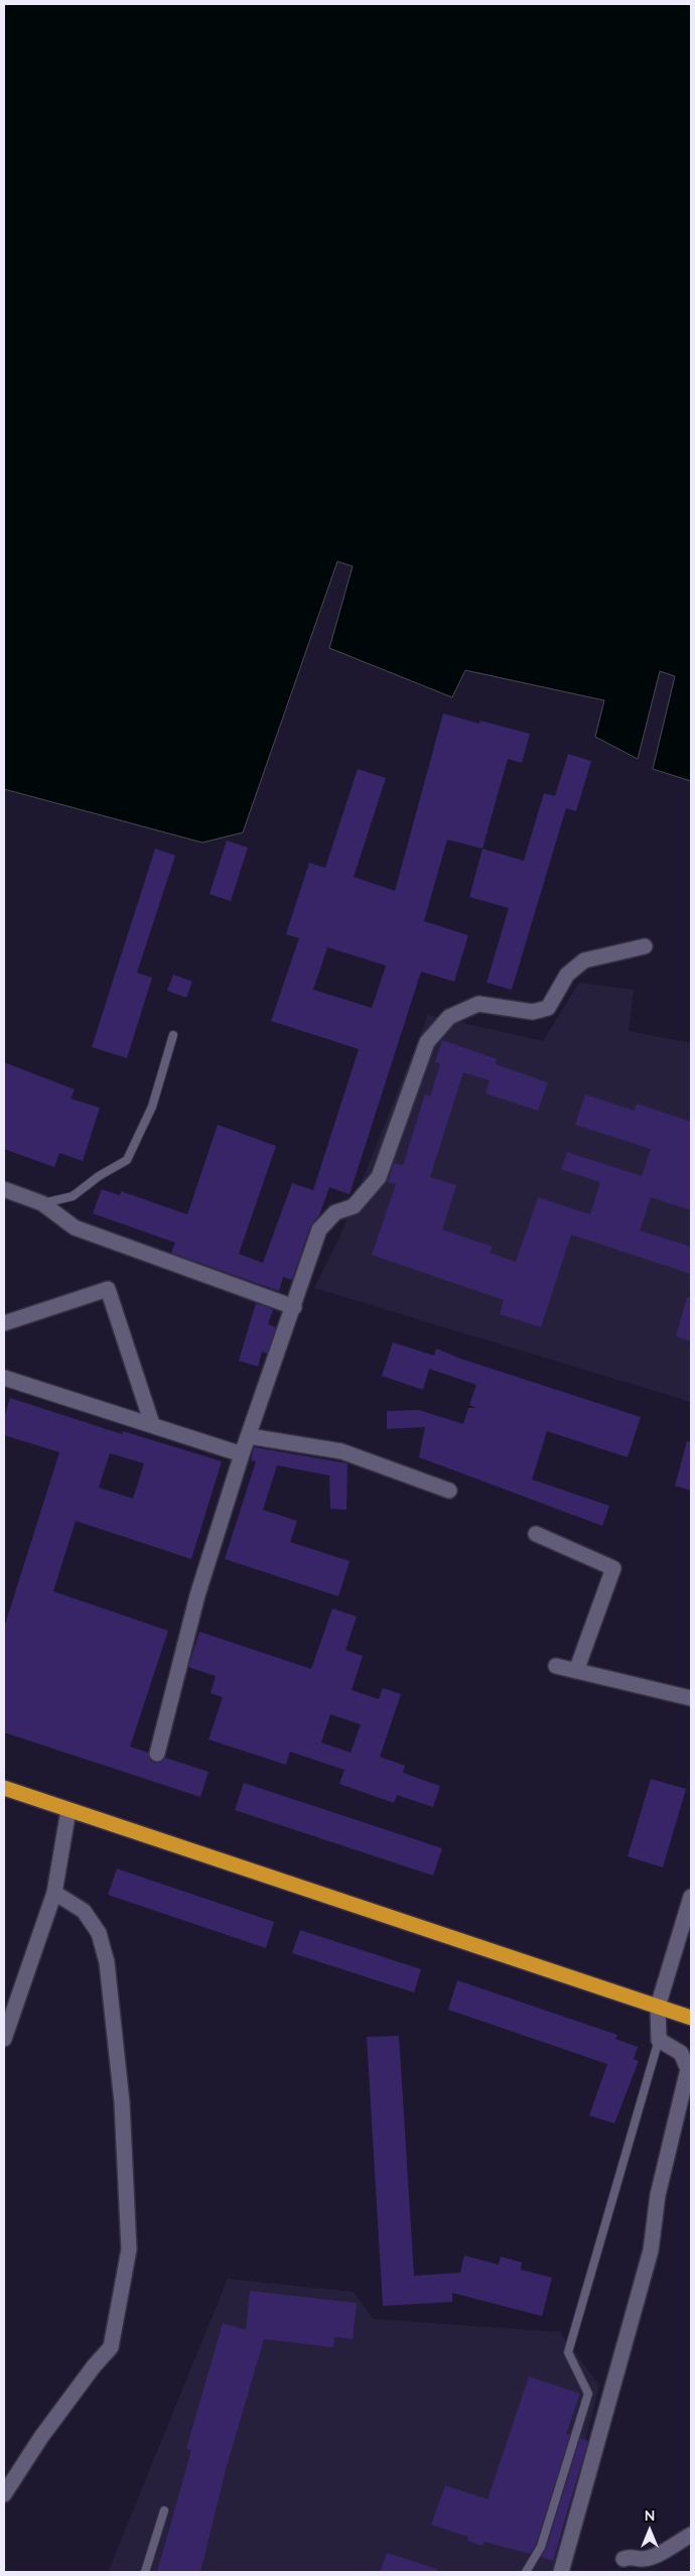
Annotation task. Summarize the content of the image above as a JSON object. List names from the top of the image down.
{
  "north": "top"
}
